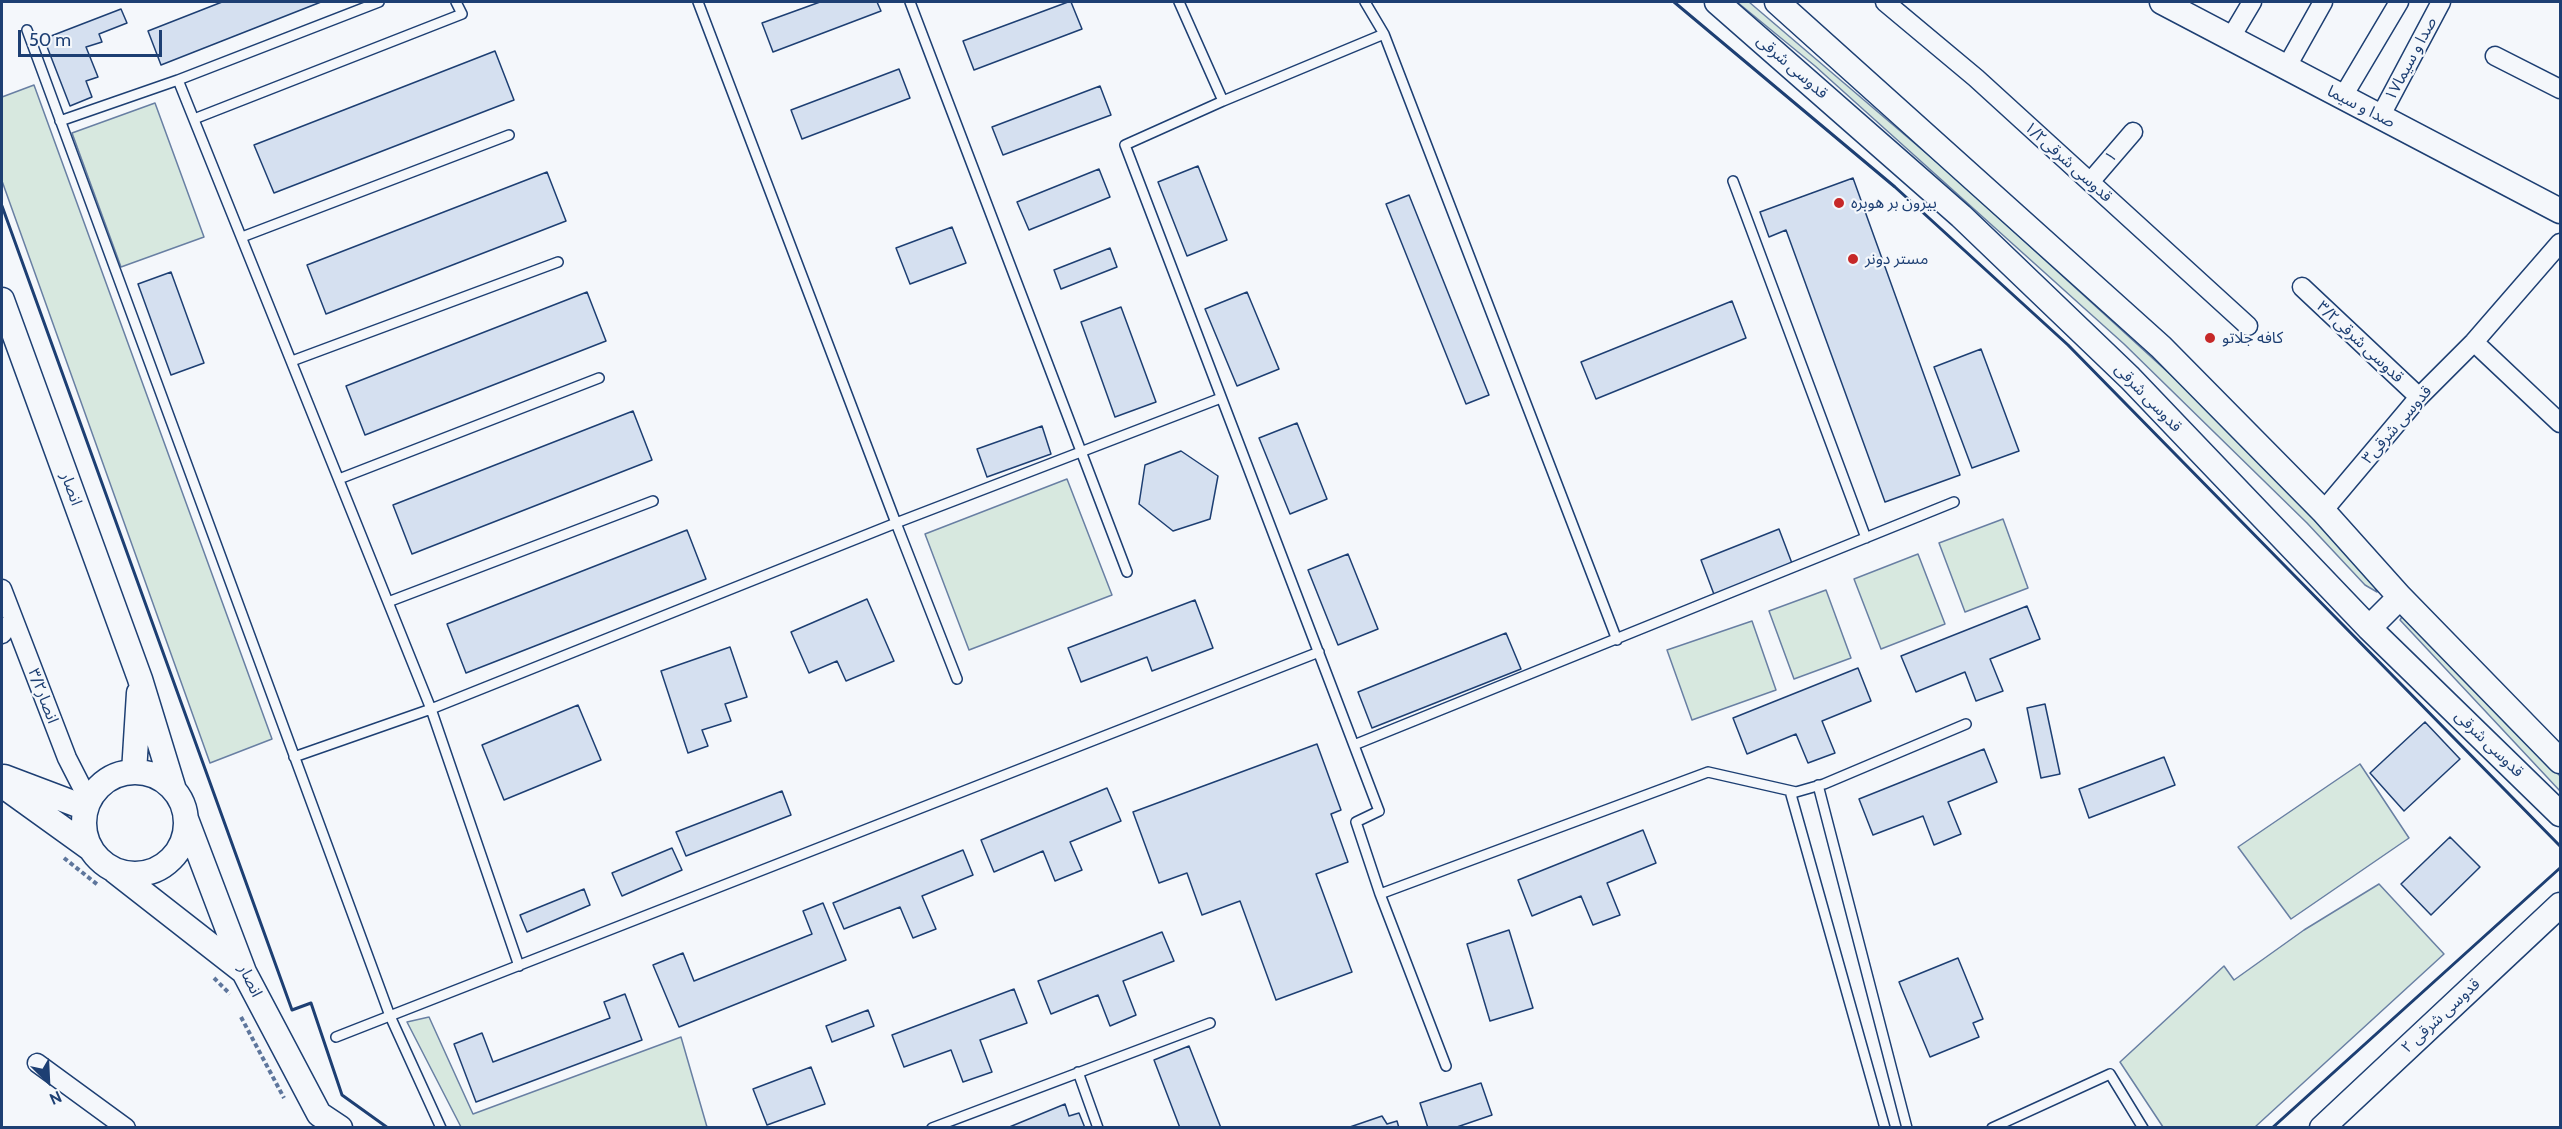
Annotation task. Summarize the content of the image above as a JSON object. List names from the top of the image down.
{
  "streets": {
    "street": [
      "صدا و سیما۱۷",
      "قدوسی شرقی",
      "صدا و سیما",
      "۱",
      "قدوسی شرقی۱/۲",
      "قدوسی شرقی۳/۲",
      "قدوسی شرقی۳",
      "انصار",
      "انصار۳/۲",
      "قدوسی شرقی ۲"
    ]
  },
  "crossings": [
    ["صدا و سیما۱۷", "صدا و سیما"],
    ["۱", "قدوسی شرقی۱/۲"],
    ["قدوسی شرقی۳/۲", "قدوسی شرقی۳"],
    ["انصار", "انصار۳/۲"]
  ],
  "places": ["بیرون بر هوبره", "مستر دونر", "کافه جلاتو"],
  "scale_bar": "50 m",
  "north": "bottom right"
}
